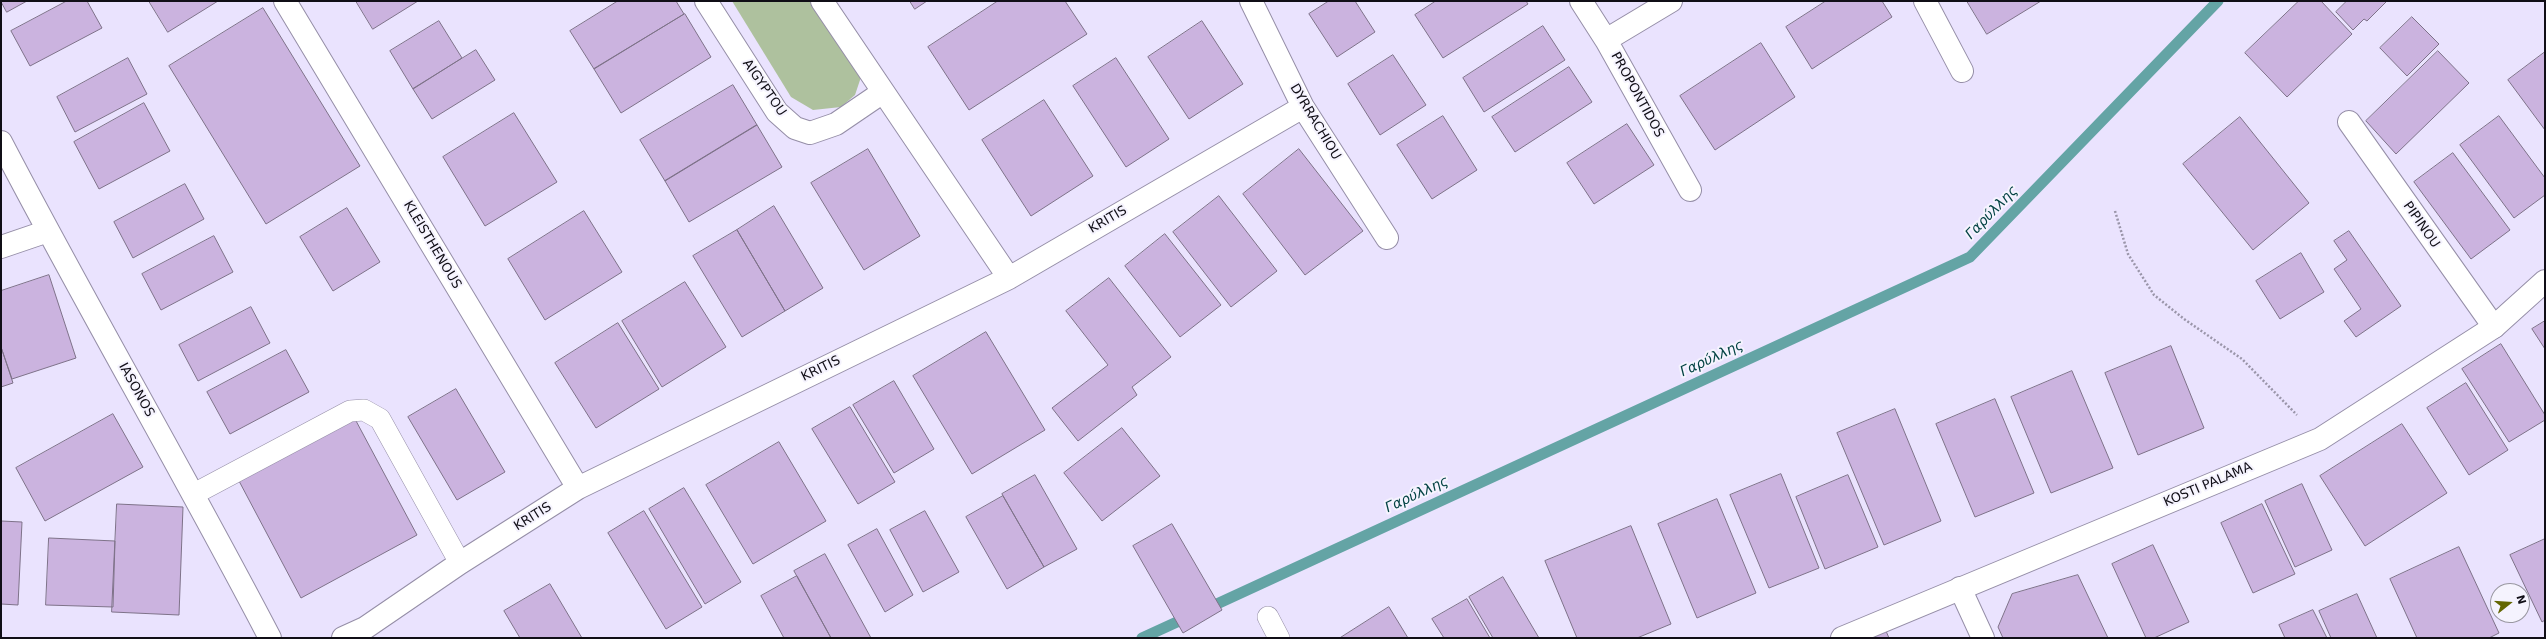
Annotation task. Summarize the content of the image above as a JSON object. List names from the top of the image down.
{
  "streets": {
    "street": [
      "AIGYPTOU",
      "PROPONTIDOS",
      "DYRRACHIOU",
      "KRITIS",
      "PIPINOU",
      "KLEISTHENOUS",
      "IASONOS",
      "KOSTI PALAMA"
    ]
  },
  "crossings": [
    ["DYRRACHIOU", "KRITIS"],
    ["KRITIS", "KLEISTHENOUS"],
    ["PIPINOU", "KOSTI PALAMA"]
  ],
  "water": ["Γαρύλλης"],
  "north": "right"
}
